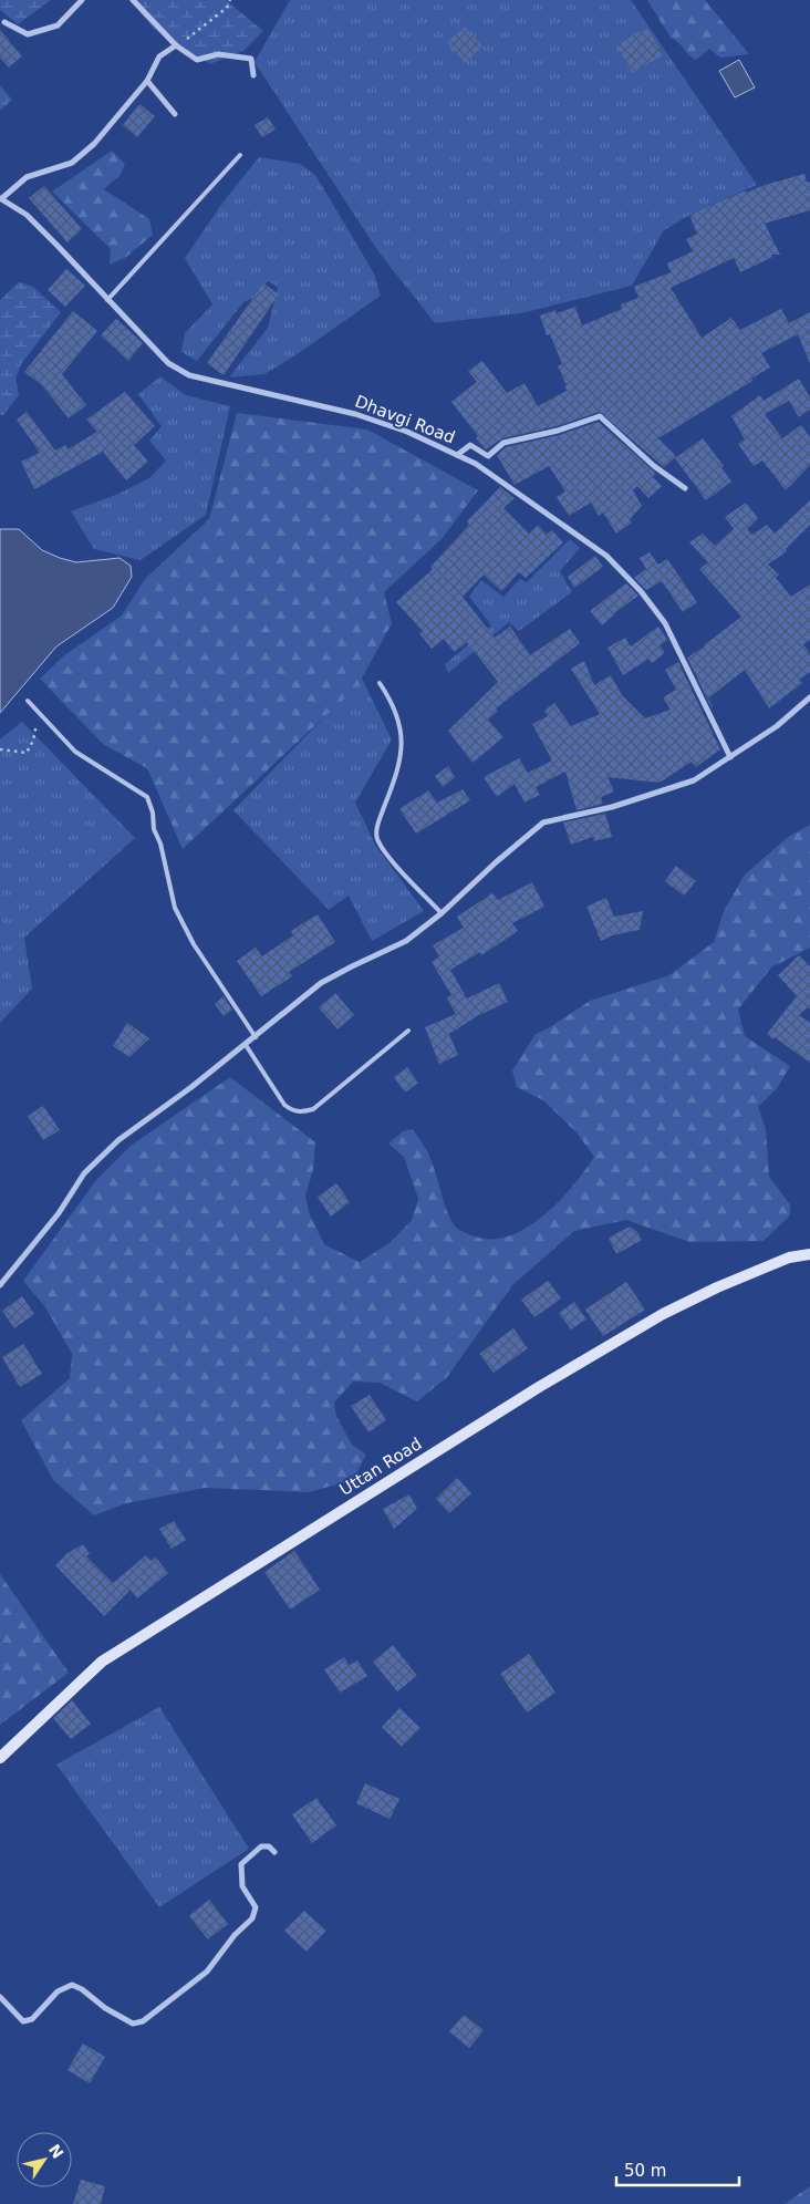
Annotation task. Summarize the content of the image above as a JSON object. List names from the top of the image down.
{
  "streets": {
    "main road": ["Uttan Road"],
    "street": ["Dhavgi Road"]
  },
  "scale_bar": "50 m",
  "north": "top right"
}
